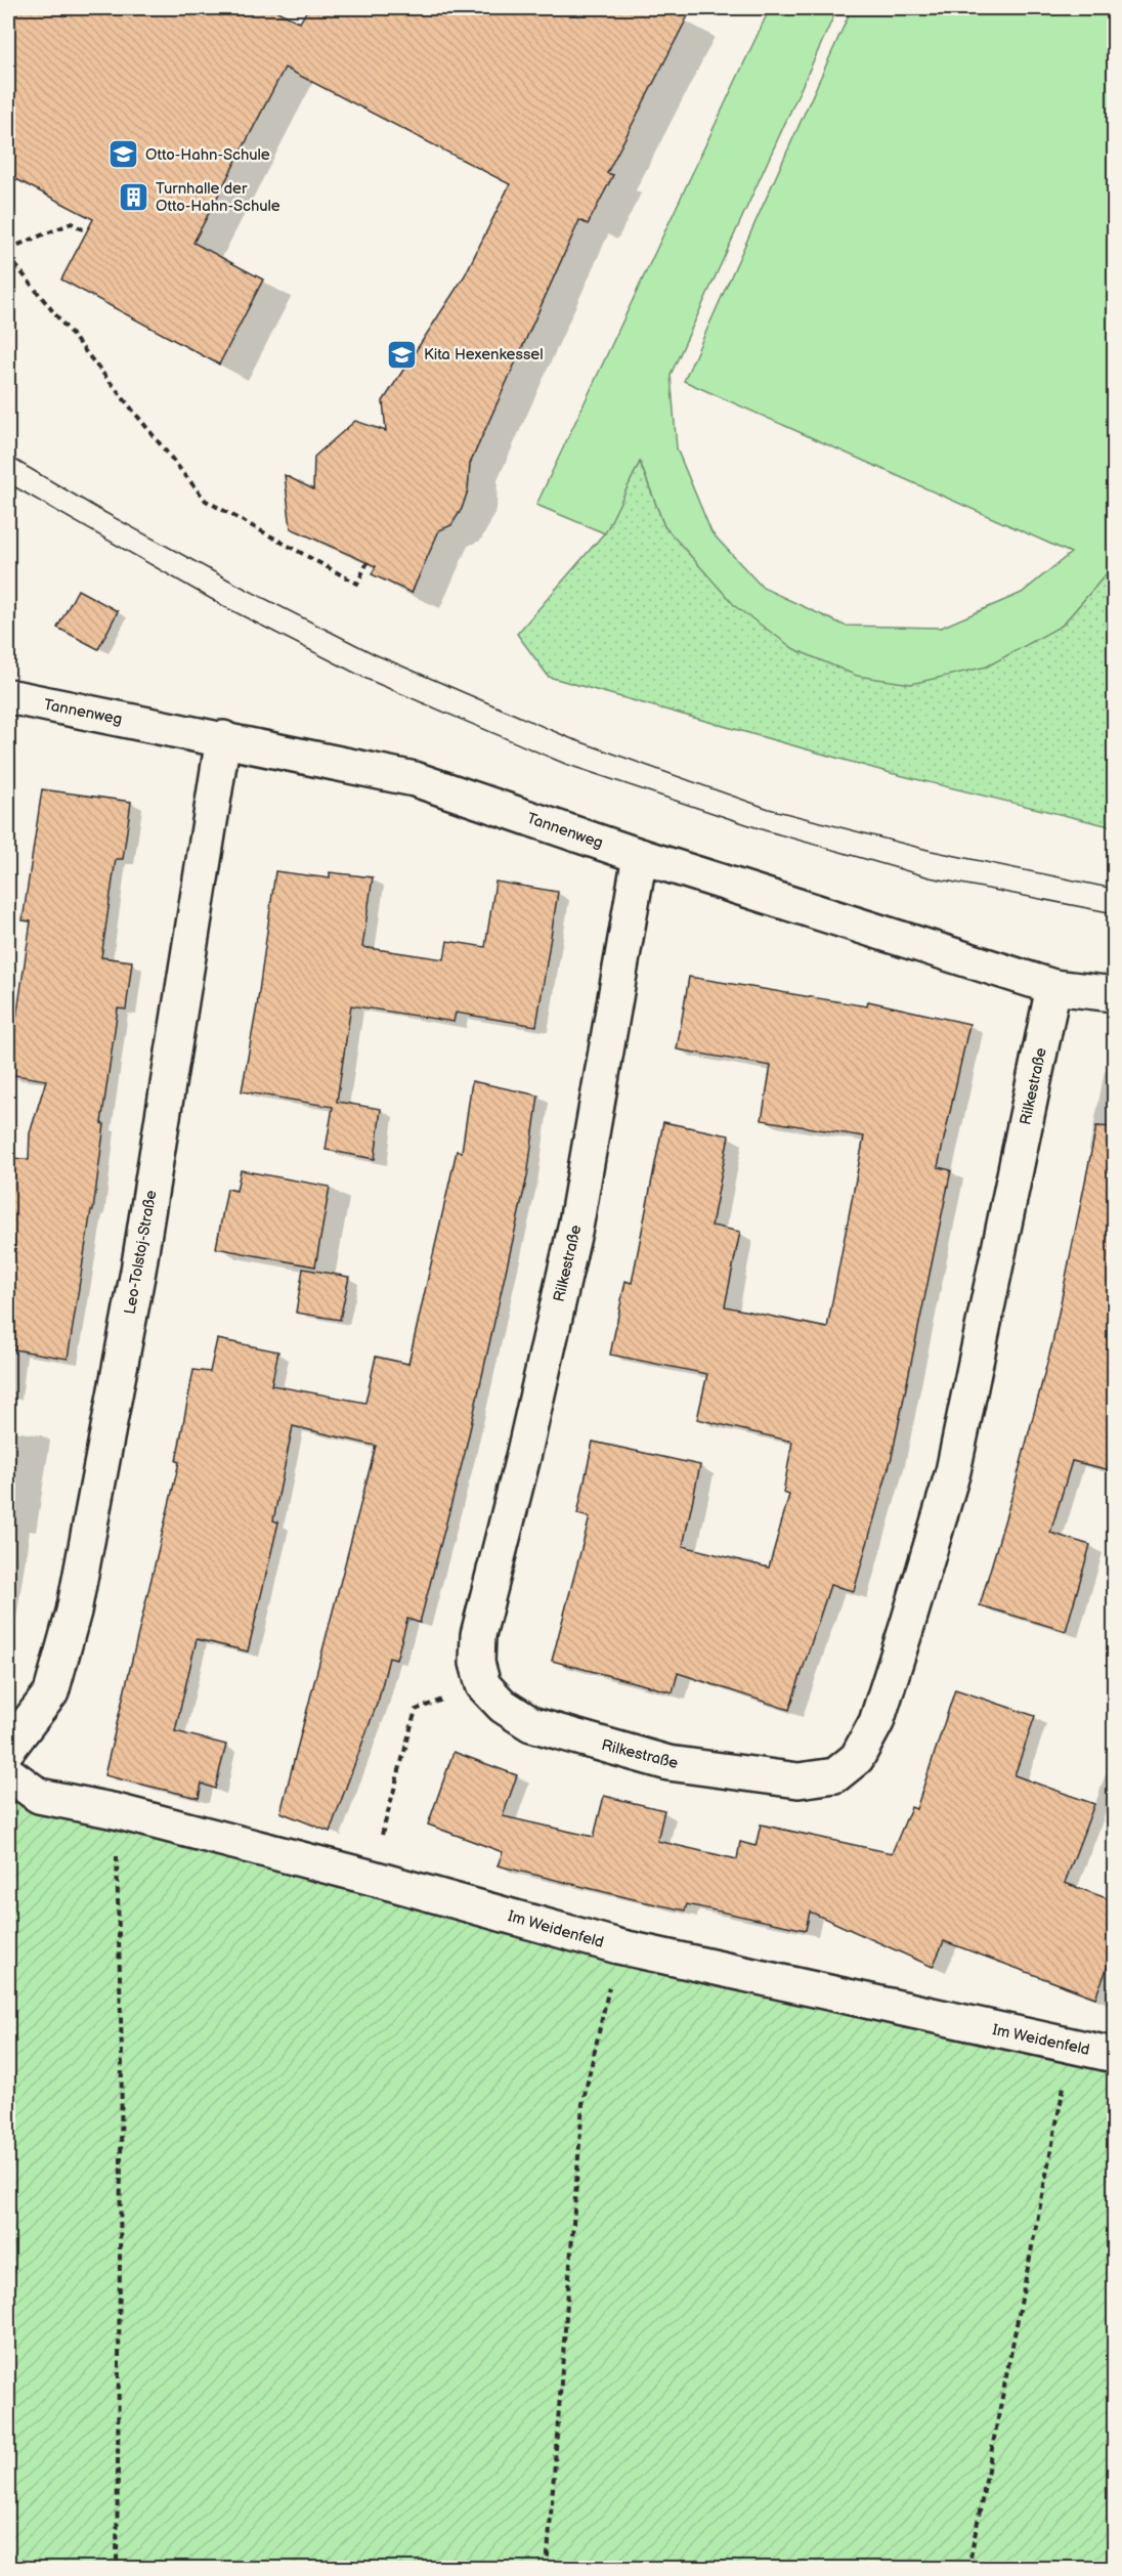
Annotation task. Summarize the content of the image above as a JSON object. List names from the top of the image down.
{
  "streets": {
    "street": [
      "Tannenweg",
      "Rilkestraße",
      "Leo-Tolstoj-Straße",
      "Im Weidenfeld"
    ]
  },
  "crossings": [
    ["Tannenweg", "Rilkestraße"],
    ["Tannenweg", "Leo-Tolstoj-Straße"]
  ],
  "places": {
    "school or university": ["Otto-Hahn-Schule", "Kita Hexenkessel"],
    "building": ["Turnhalle der Otto-Hahn-Schule"]
  }
}
